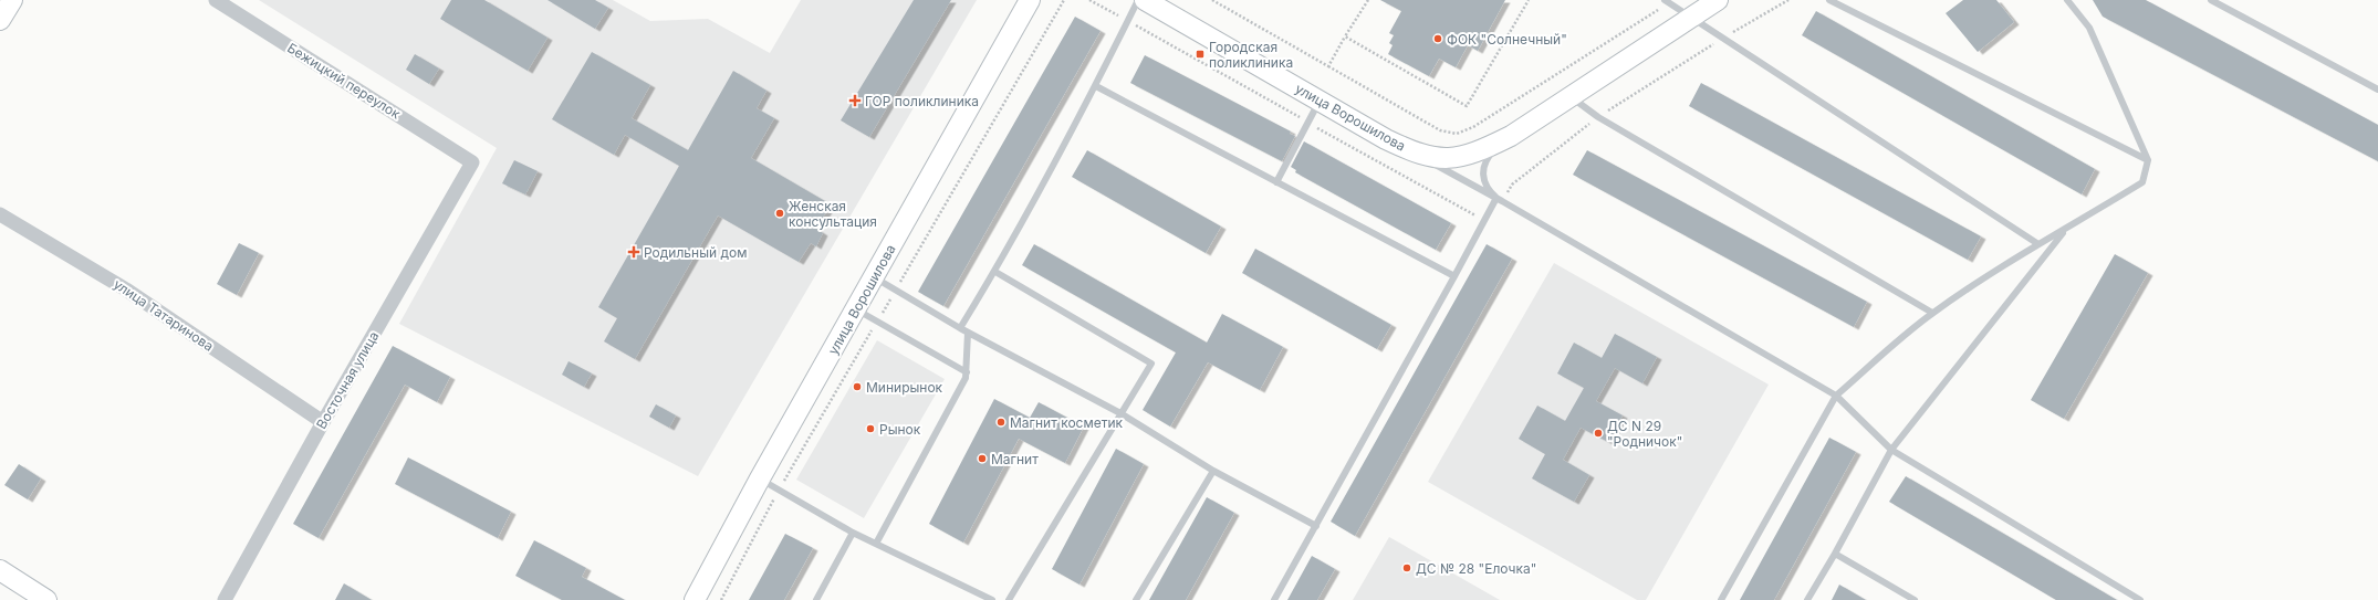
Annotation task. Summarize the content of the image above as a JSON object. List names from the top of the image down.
{
  "streets": {
    "main road": ["улица Ворошилова"],
    "street": ["Бежицкий переулок", "улица Татаринова", "Восточная улица"]
  },
  "crossings": [
    ["Бежицкий переулок", "Восточная улица"],
    ["улица Татаринова", "Восточная улица"]
  ],
  "places": {
    "other": [
      "ФОК \"Солнечный\"",
      "Женская консультация",
      "Минирынок",
      "Магнит косметик",
      "Рынок",
      "ДС N 29 \"Родничок\"",
      "Магнит",
      "ДС № 28 \"Елочка\""
    ],
    "transit": ["Городская поликлиника"],
    "health": ["ГОР поликлиника", "Родильный дом"]
  }
}
